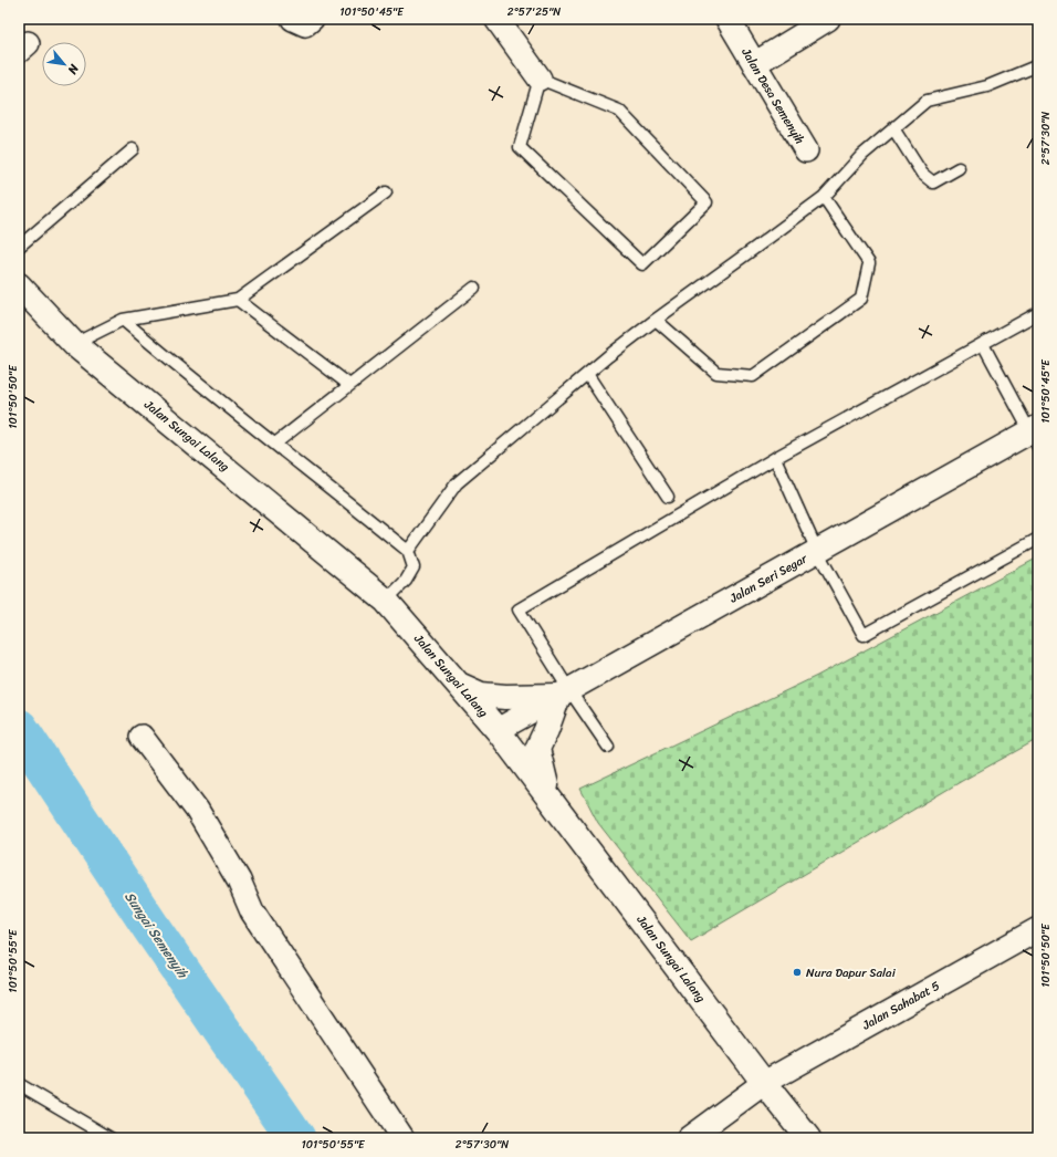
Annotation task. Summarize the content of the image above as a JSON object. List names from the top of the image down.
{
  "streets": {
    "street": [
      "Jalan Desa Semenyih",
      "Jalan Sungai Lalang",
      "Jalan Seri Segar",
      "Jalan Sahabat 5"
    ]
  },
  "crossings": [
    ["Jalan Sungai Lalang", "Jalan Seri Segar"],
    ["Jalan Sungai Lalang", "Jalan Sahabat 5"]
  ],
  "water": ["Sungai Semenyih"],
  "places": ["Nura Dapur Salai"],
  "north": "bottom right",
  "coordinates": [
    "101°50'45\"E",
    "2°57'25\"N",
    "2°57'30\"N",
    "101°50'50\"E",
    "101°50'55\"E"
  ]
}
